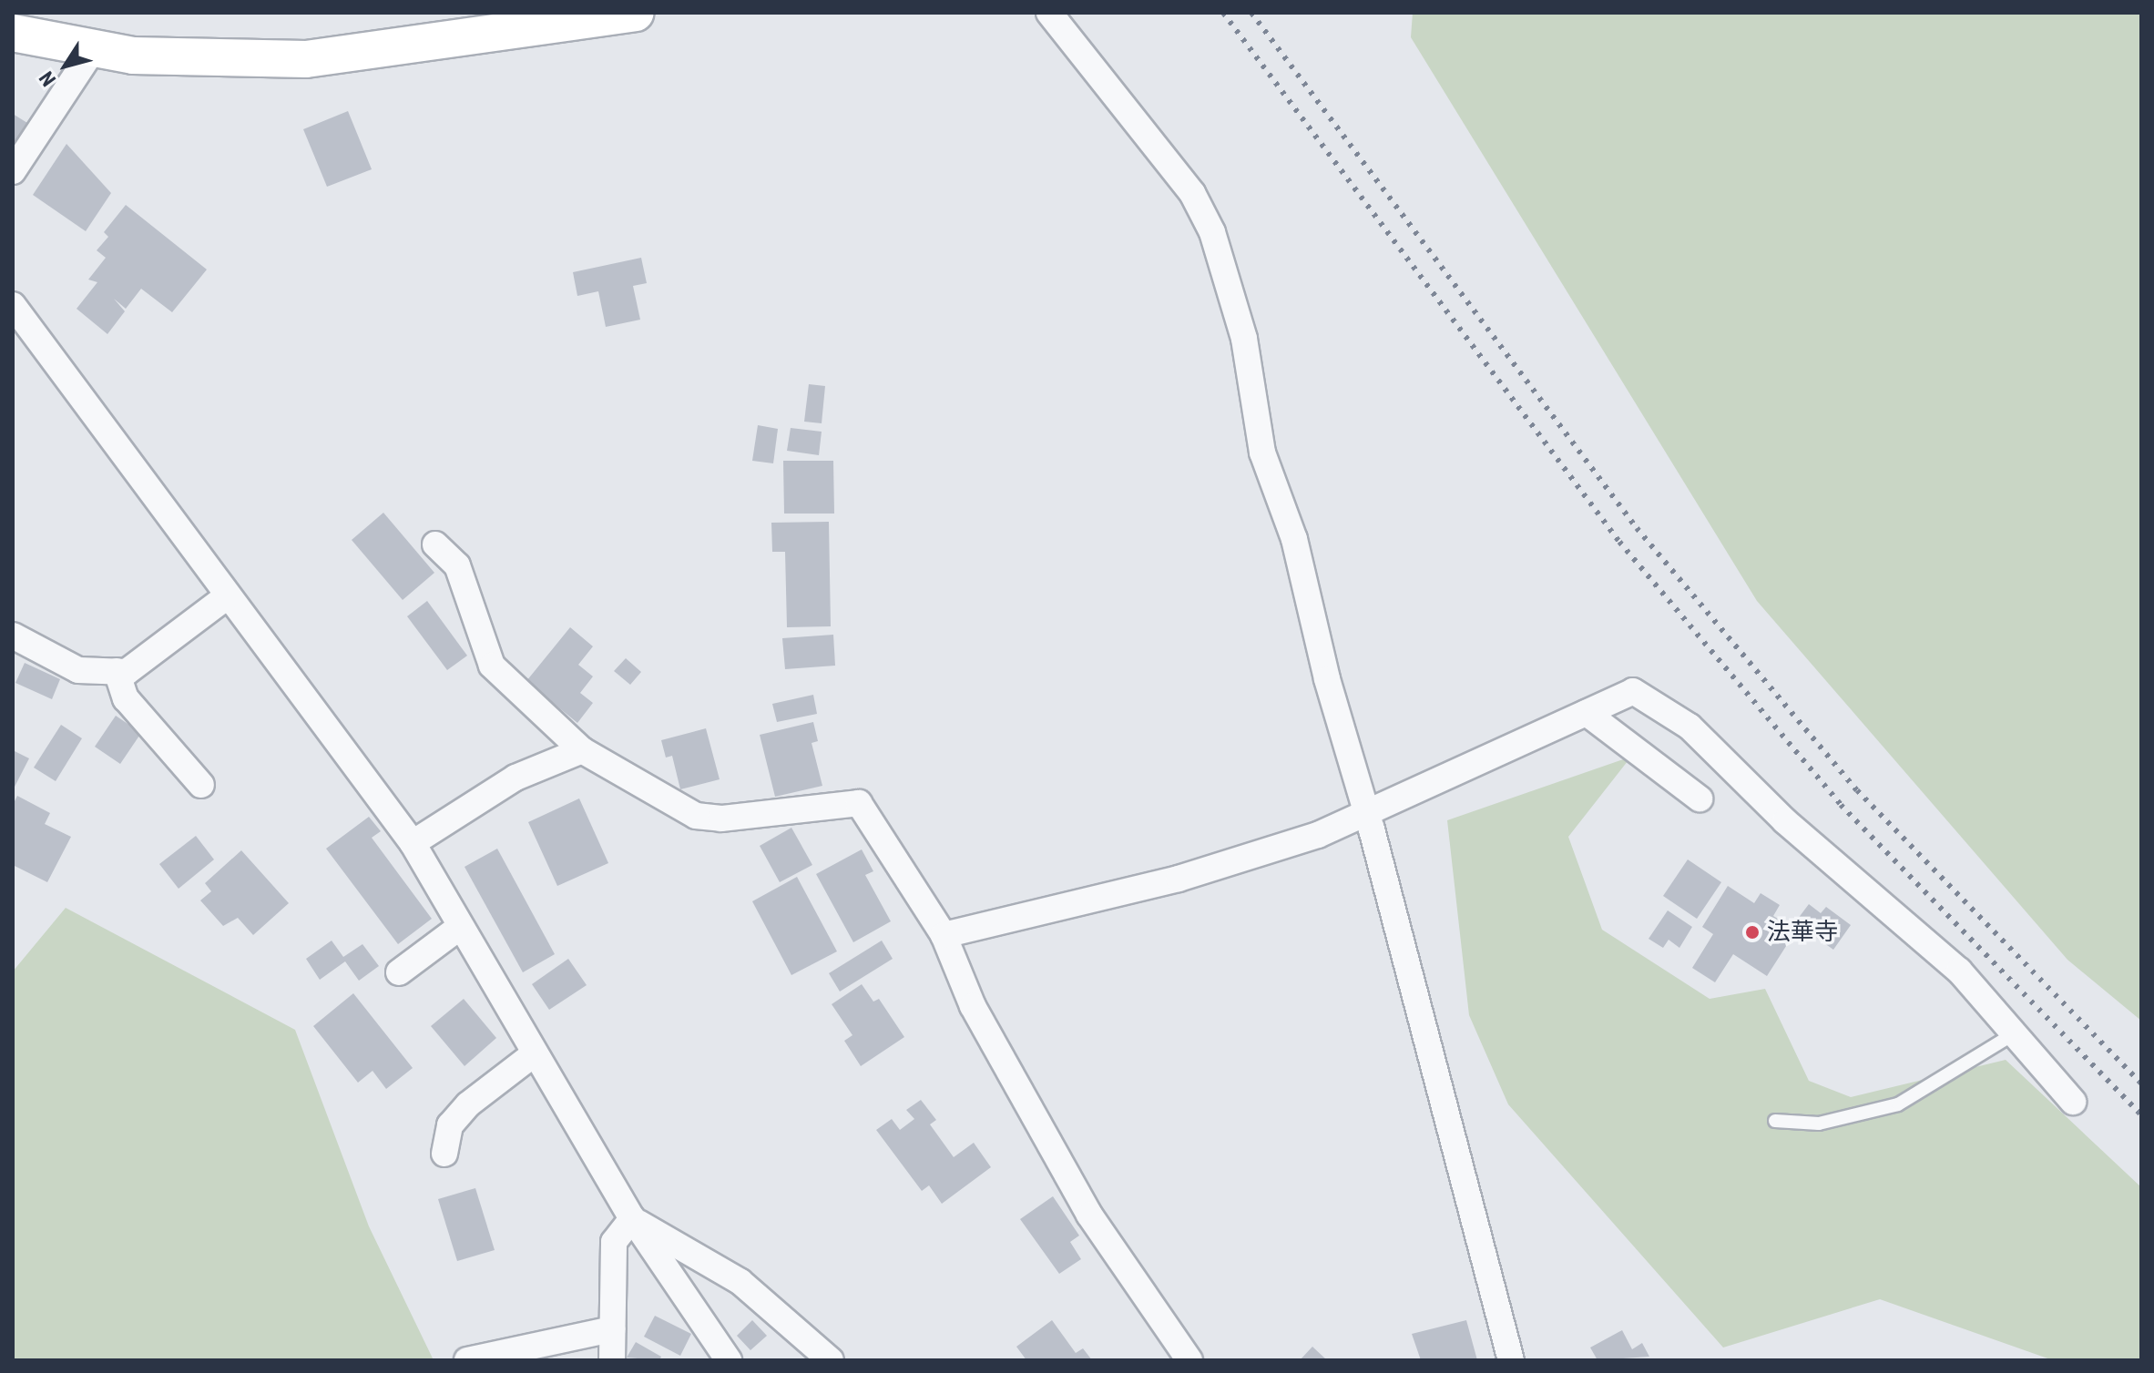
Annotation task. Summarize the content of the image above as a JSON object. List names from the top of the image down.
{
  "places": ["法華寺"],
  "north": "bottom left"
}
